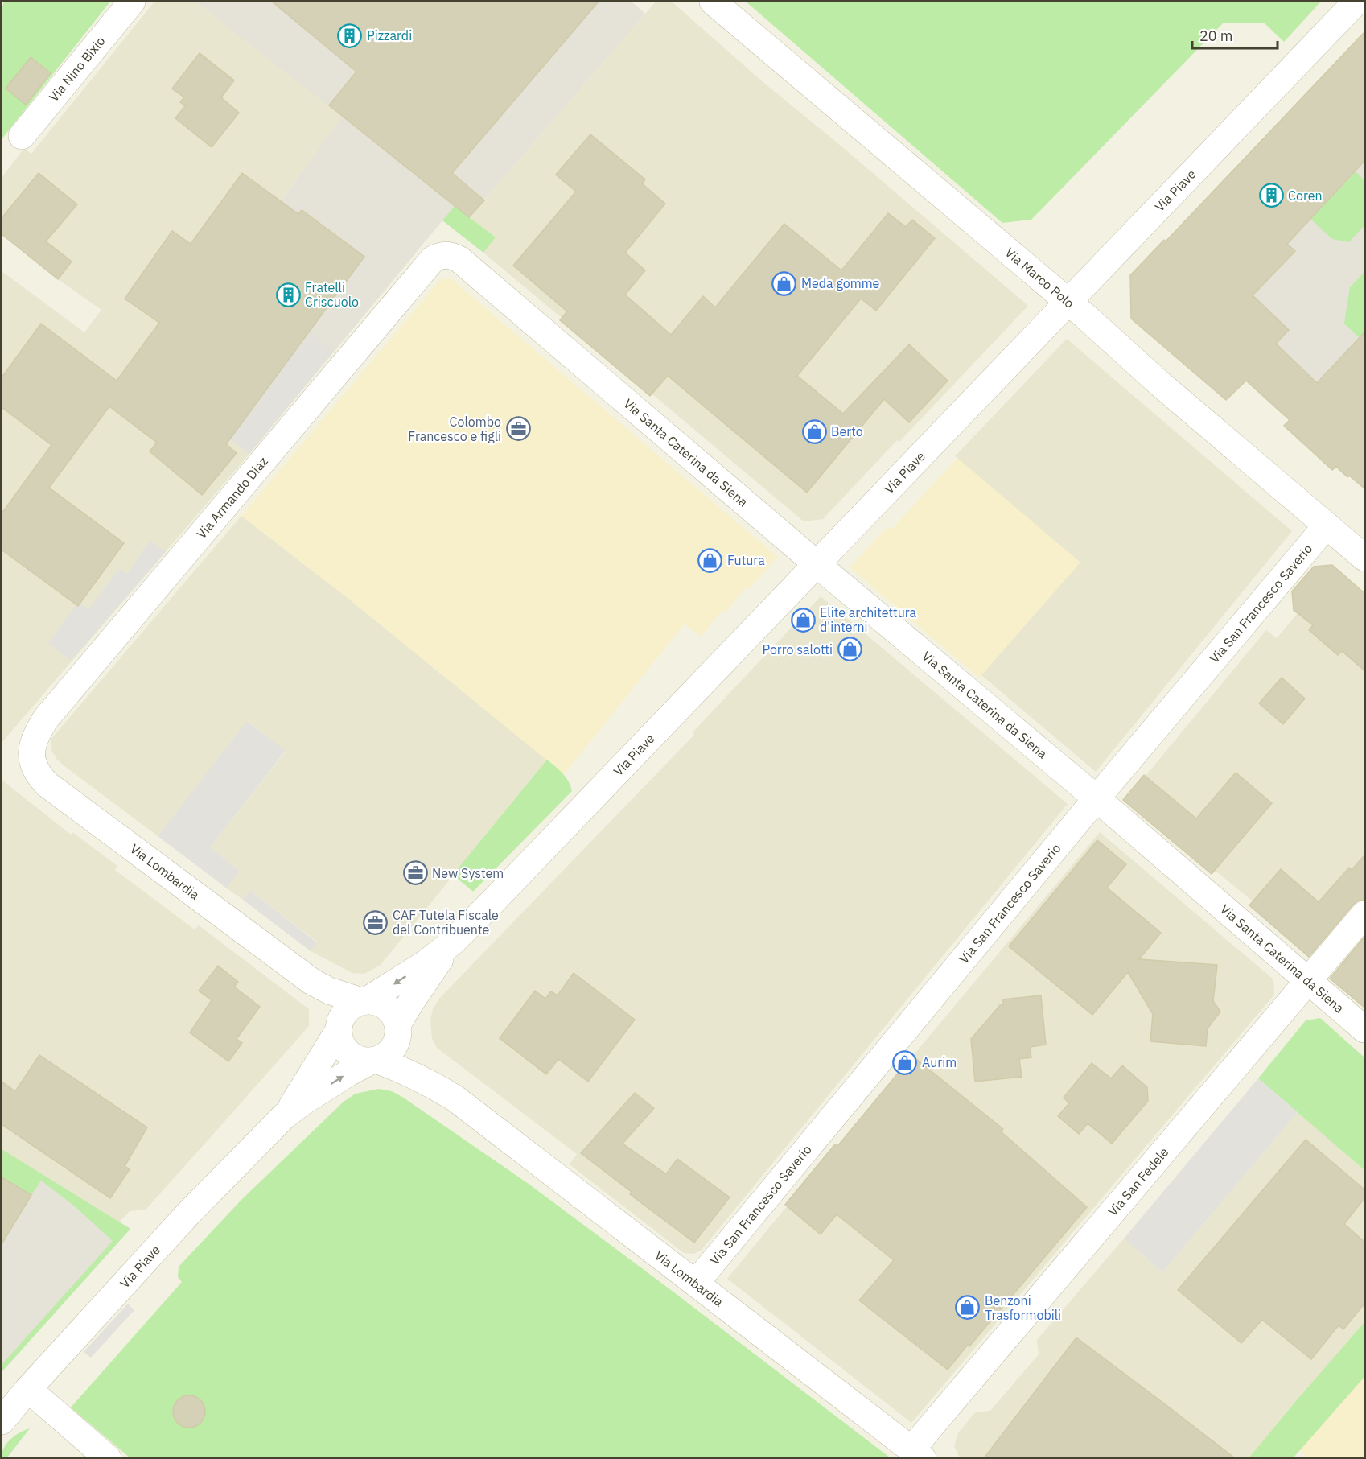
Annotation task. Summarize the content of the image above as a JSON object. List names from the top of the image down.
{
  "streets": {
    "street": [
      "Via Nino Bixio",
      "Via Piave",
      "Via Marco Polo",
      "Via Santa Caterina da Siena",
      "Via Armando Diaz",
      "Via San Francesco Saverio",
      "Via Lombardia",
      "Via San Fedele"
    ]
  },
  "crossings": [
    ["Via Piave", "Via Marco Polo"],
    ["Via Piave", "Via Santa Caterina da Siena"],
    ["Via Piave", "Via Lombardia"],
    ["Via Marco Polo", "Via San Francesco Saverio"],
    ["Via Santa Caterina da Siena", "Via Armando Diaz"],
    ["Via Santa Caterina da Siena", "Via San Francesco Saverio"],
    ["Via Santa Caterina da Siena", "Via San Fedele"],
    ["Via Armando Diaz", "Via Lombardia"],
    ["Via San Francesco Saverio", "Via Lombardia"],
    ["Via Lombardia", "Via San Fedele"]
  ],
  "places": {
    "building": ["Pizzardi", "Coren", "Fratelli Criscuolo"],
    "shop": [
      "Meda gomme",
      "Berto",
      "Futura",
      "Elite architettura d'interni",
      "Porro salotti",
      "Aurim",
      "Benzoni Trasformobili"
    ],
    "office": ["Colombo Francesco e figli", "New System", "CAF Tutela Fiscale del Contribuente"]
  },
  "scale_bar": "20 m"
}
